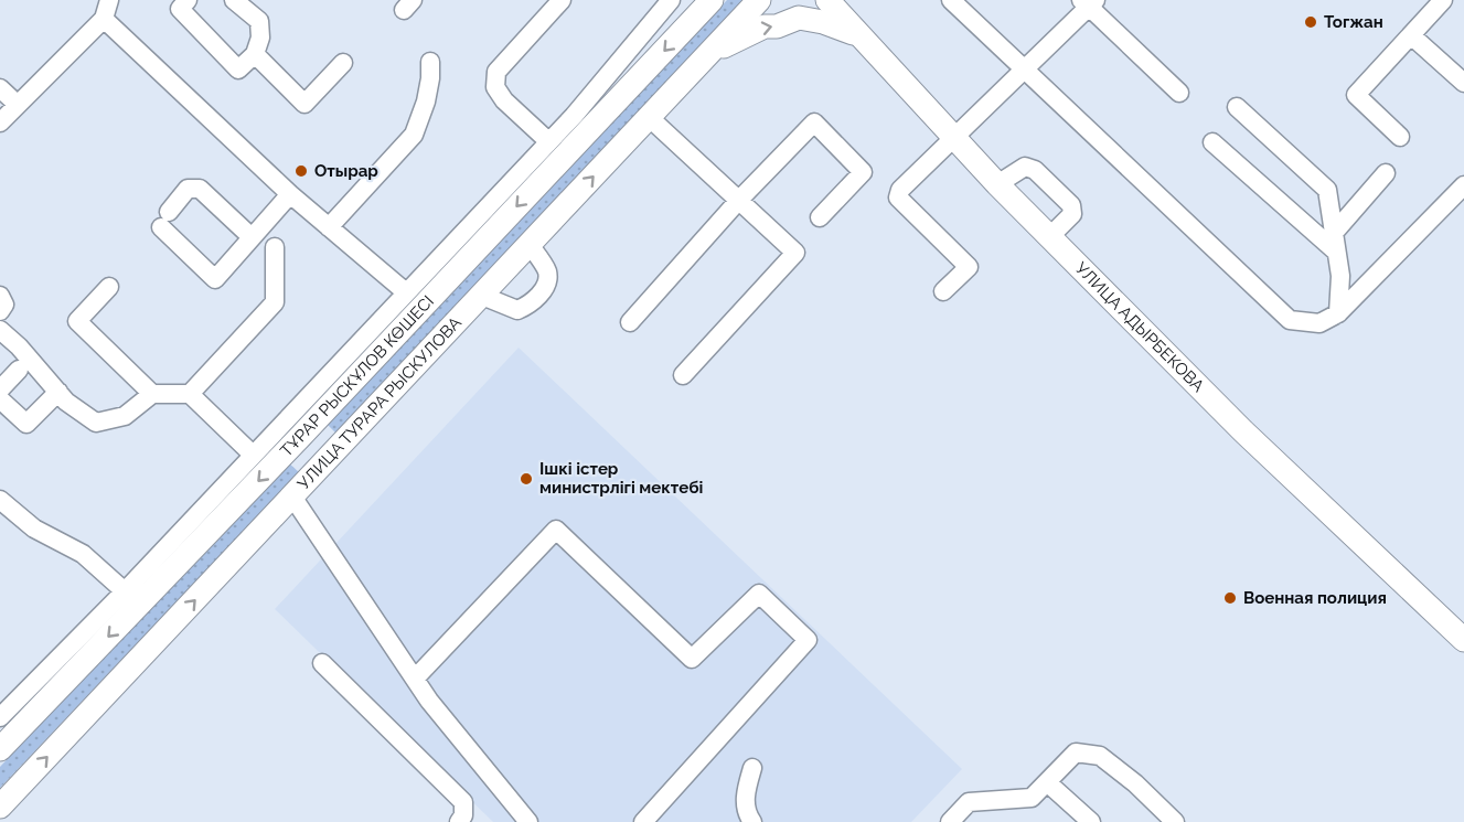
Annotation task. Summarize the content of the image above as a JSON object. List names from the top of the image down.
{
  "streets": {
    "main road": ["УЛИЦА АДЫРБЕКОВА", "ТҰРАР РЫСКҰЛОВ КӨШЕСІ", "УЛИЦА ТУРАРА РЫСКУЛОВА"]
  },
  "one_way": ["ТҰРАР РЫСКҰЛОВ КӨШЕСІ", "УЛИЦА ТУРАРА РЫСКУЛОВА"],
  "places": [
    "Тогжан",
    "Отырар",
    "Ішкі істер министрлігі мектебі",
    "Военная полиция"
  ]
}
